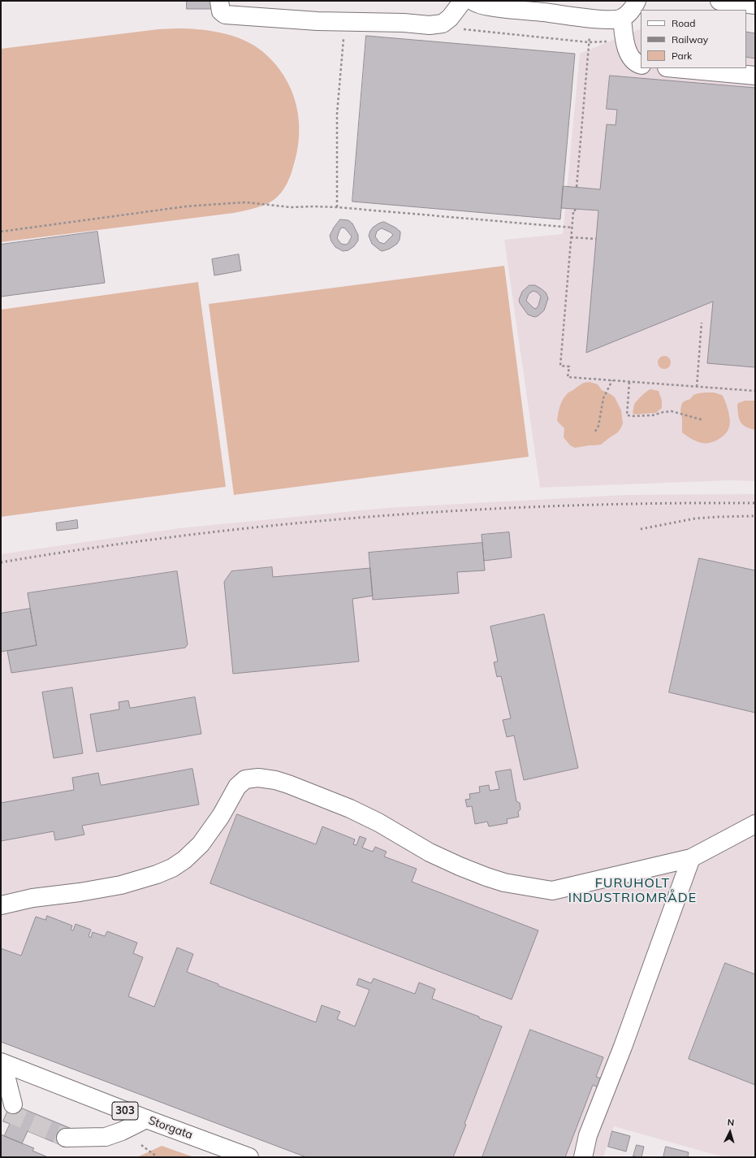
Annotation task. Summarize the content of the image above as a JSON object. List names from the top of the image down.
{
  "streets": {
    "main road": ["303", "Storgata"]
  },
  "districts": ["FURUHOLT INDUSTRIOMRÅDE"],
  "legend": ["Road", "Railway", "Park"],
  "north": "top"
}
